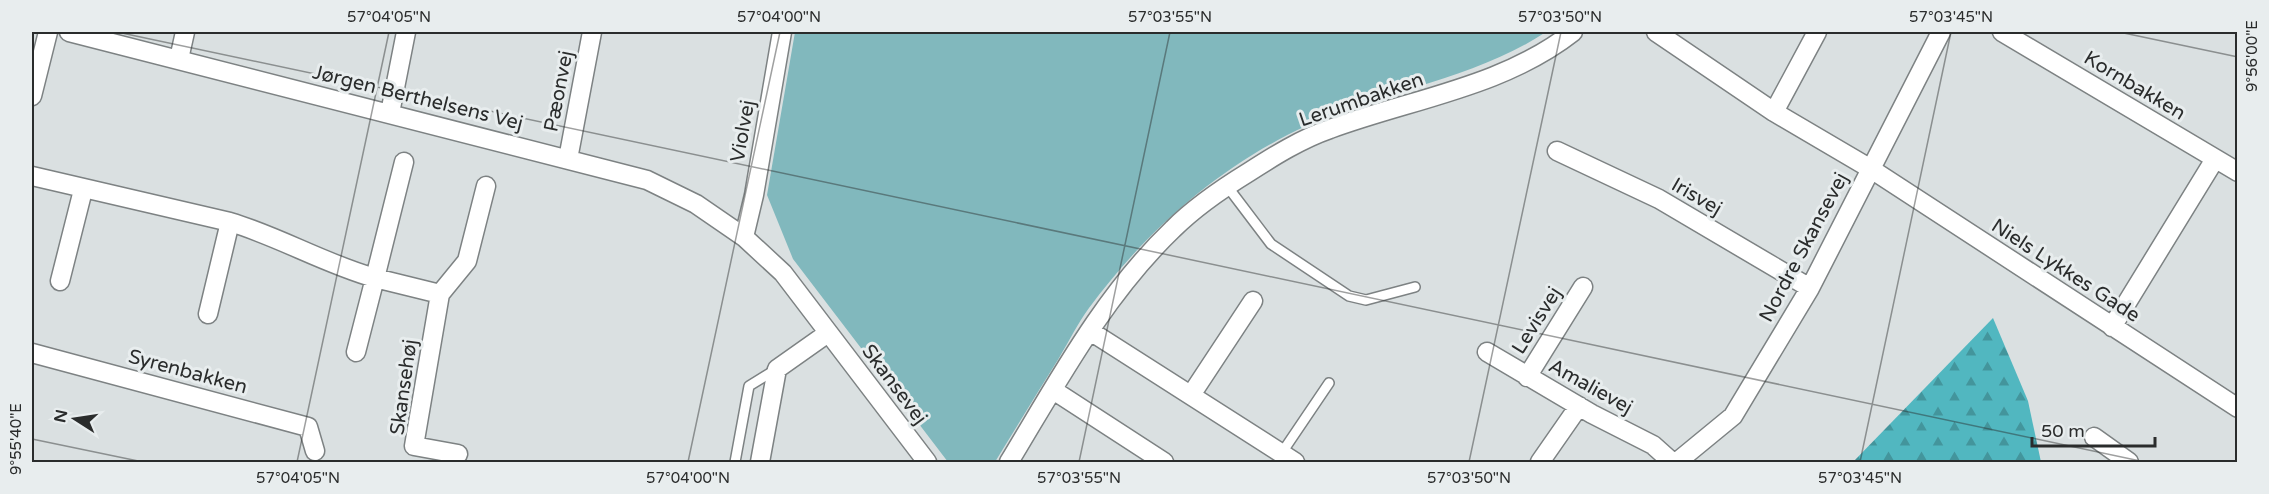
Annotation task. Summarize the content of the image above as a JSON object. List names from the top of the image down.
{
  "streets": {
    "street": [
      "Kornbakken",
      "Pæonvej",
      "Jørgen Berthelsens Vej",
      "Lerumbakken",
      "Violvej",
      "Irisvej",
      "Nordre Skansevej",
      "Niels Lykkes Gade",
      "Levisvej",
      "Syrenbakken",
      "Skansevej",
      "Amalievej",
      "Skansehøj"
    ]
  },
  "crossings": [
    ["Pæonvej", "Jørgen Berthelsens Vej"],
    ["Jørgen Berthelsens Vej", "Violvej"],
    ["Jørgen Berthelsens Vej", "Skansevej"],
    ["Violvej", "Skansevej"],
    ["Irisvej", "Nordre Skansevej"],
    ["Nordre Skansevej", "Niels Lykkes Gade"],
    ["Levisvej", "Amalievej"]
  ],
  "scale_bar": "50 m",
  "north": "left",
  "coordinates": [
    "57°04'05\"N",
    "57°04'00\"N",
    "57°03'55\"N",
    "57°03'50\"N",
    "57°03'45\"N",
    "9°56'00\"E",
    "9°55'40\"E"
  ]
}
